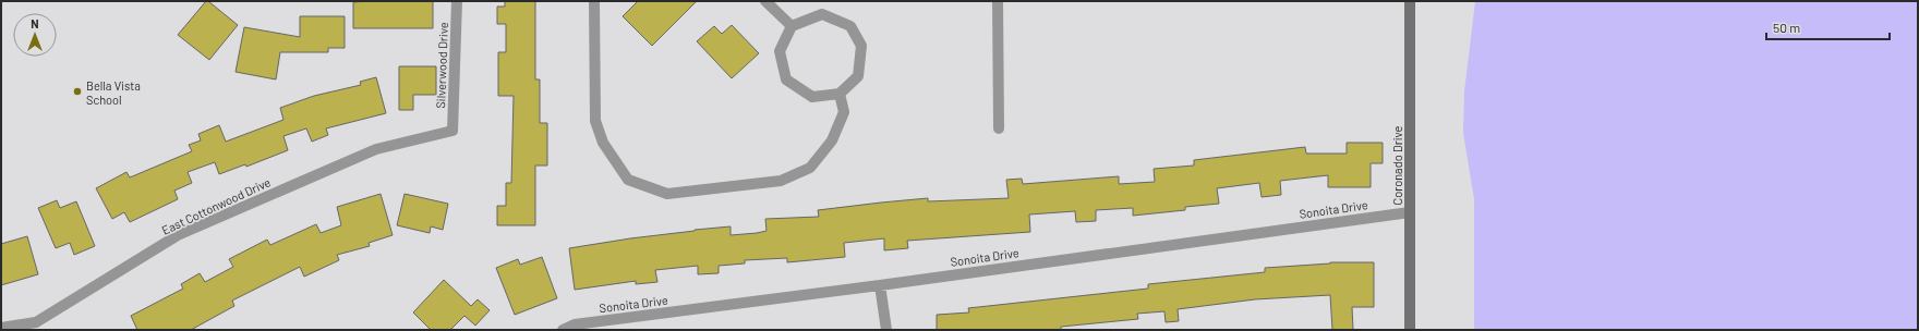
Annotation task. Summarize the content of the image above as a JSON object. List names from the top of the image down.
{
  "streets": {
    "street": [
      "Silverwood Drive",
      "Coronado Drive",
      "East Cottonwood Drive",
      "Sonoita Drive"
    ]
  },
  "crossings": [
    ["Silverwood Drive", "East Cottonwood Drive"],
    ["Coronado Drive", "Sonoita Drive"]
  ],
  "places": ["Bella Vista School"],
  "scale_bar": "50 m",
  "north": "top"
}
